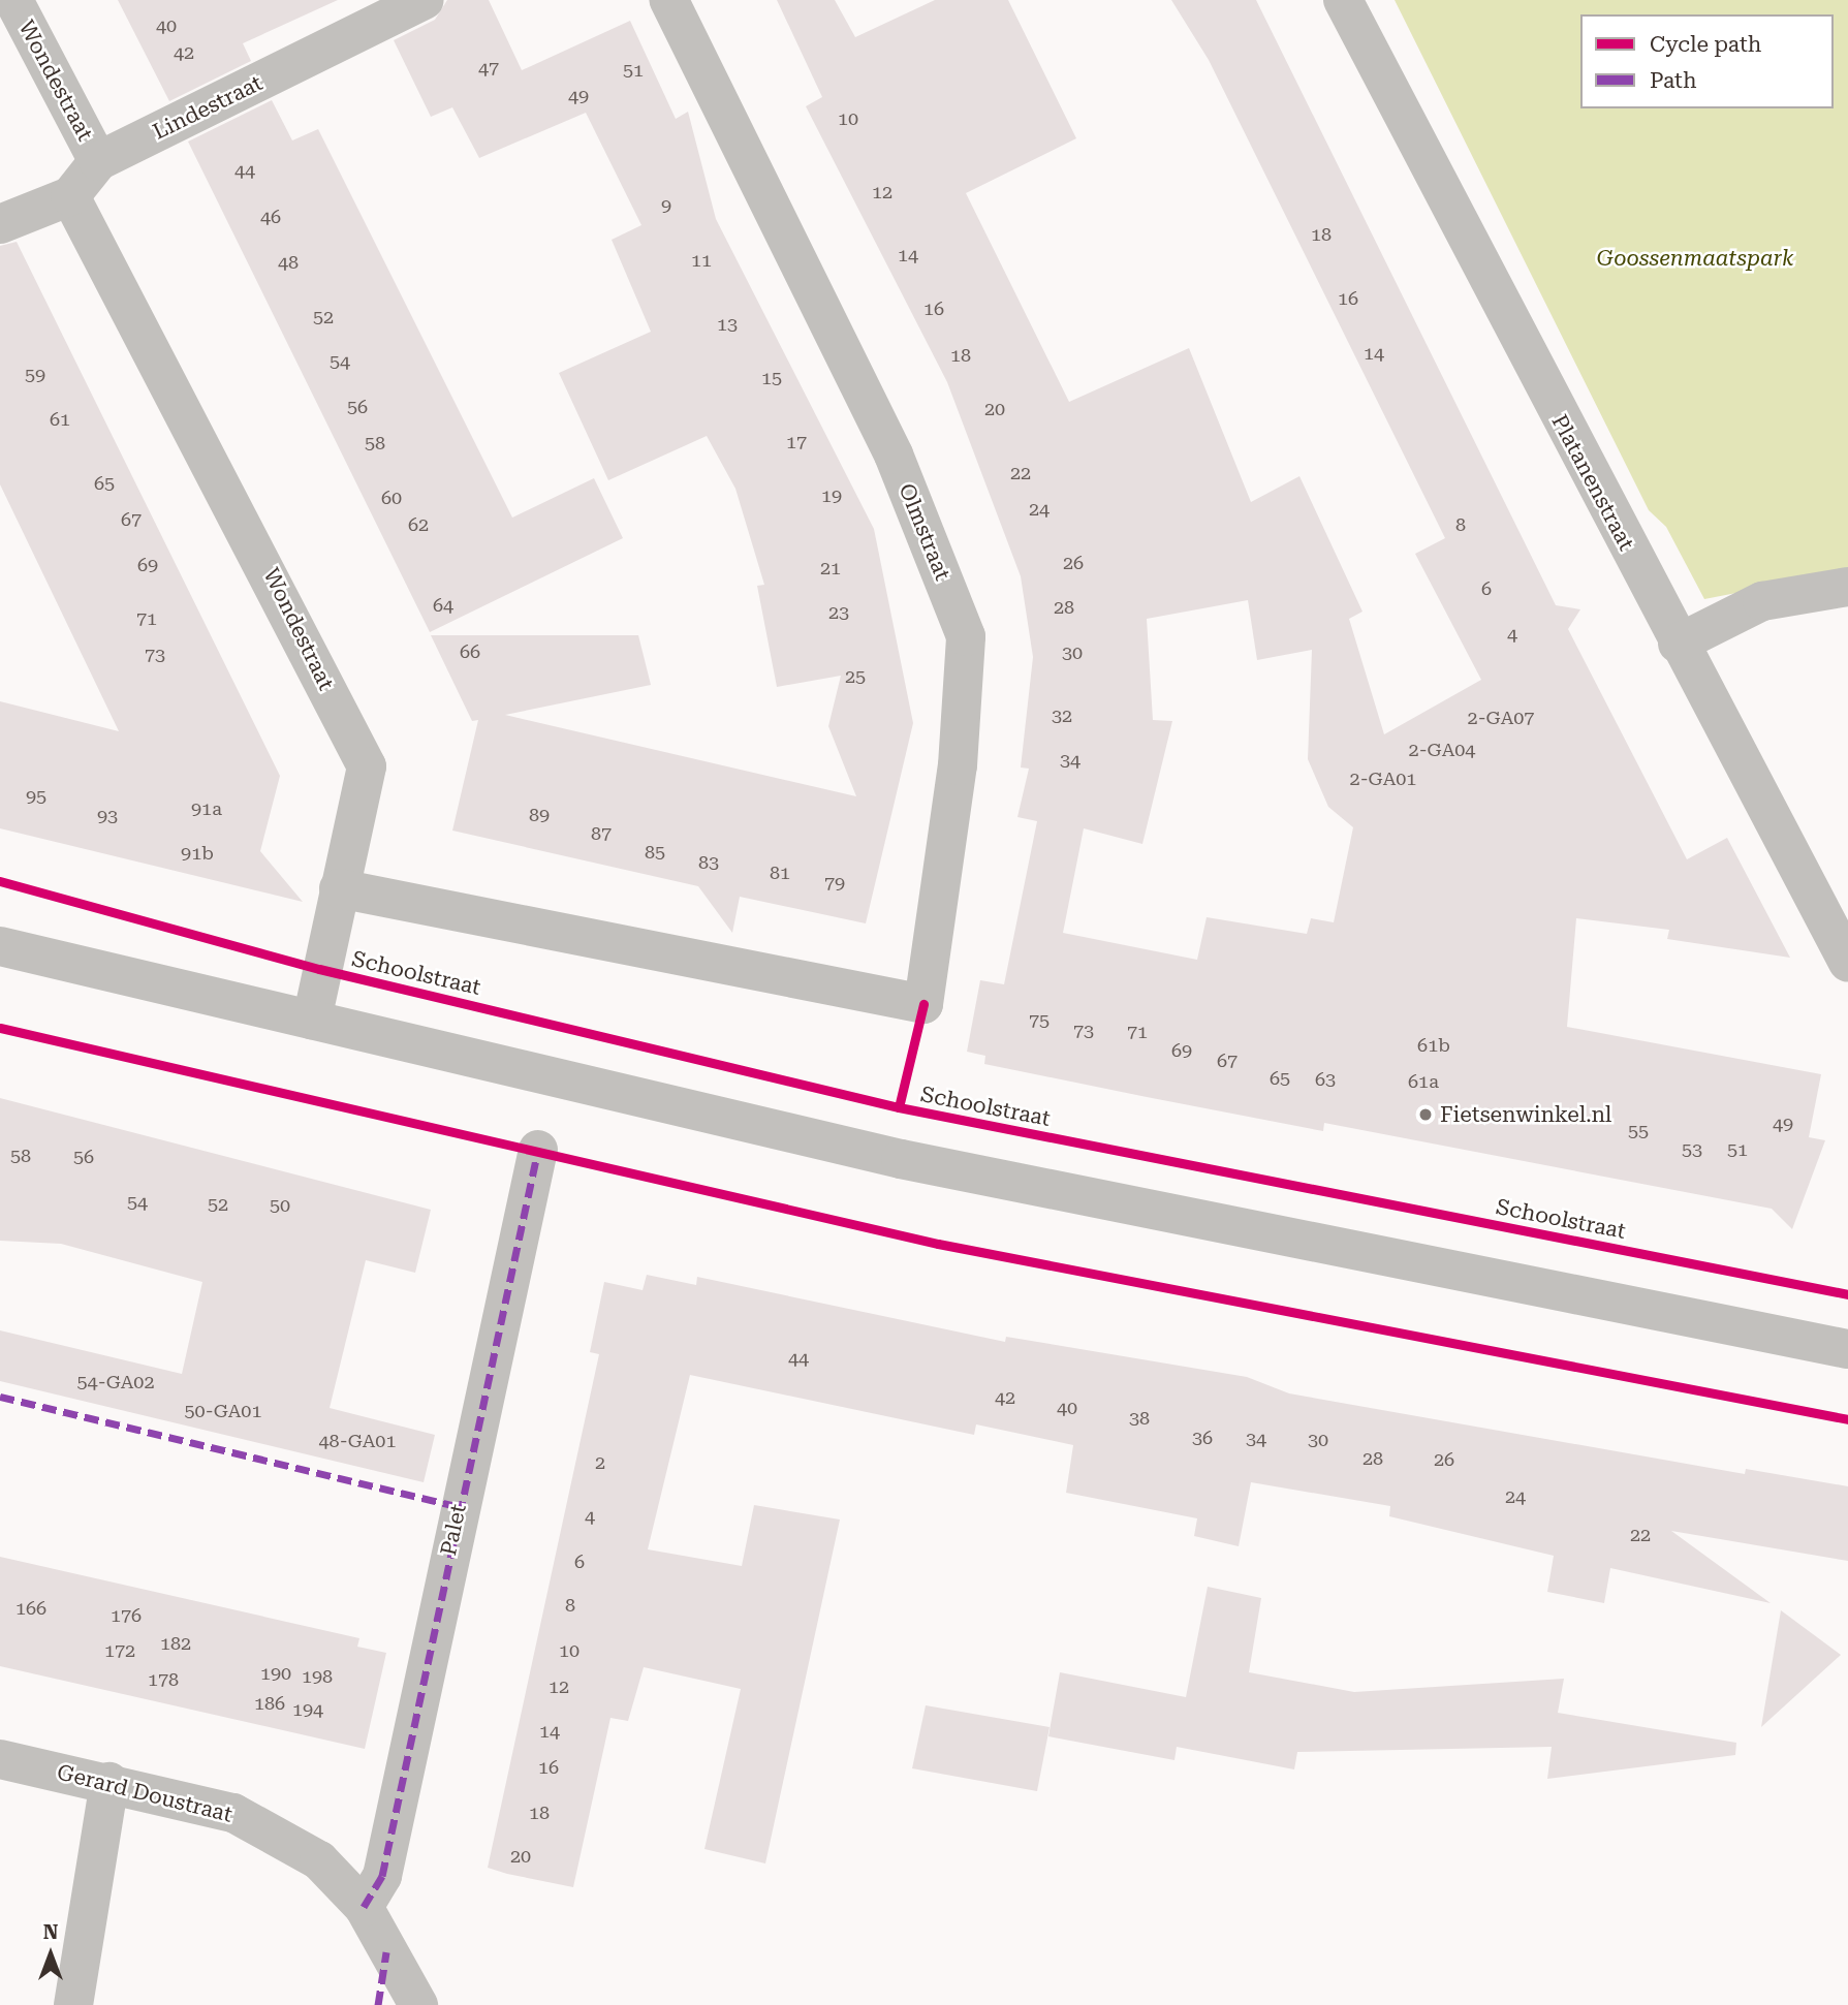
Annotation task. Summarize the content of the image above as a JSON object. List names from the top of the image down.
{
  "streets": {
    "street": [
      "Wondestraat",
      "Lindestraat",
      "Platanenstraat",
      "Olmstraat",
      "Palet",
      "Gerard Doustraat"
    ],
    "cycle path": ["Schoolstraat"]
  },
  "crossings": [
    ["Wondestraat", "Lindestraat"],
    ["Wondestraat", "Olmstraat"],
    ["Palet", "Gerard Doustraat"]
  ],
  "parks": ["Goossenmaatspark"],
  "places": ["Fietsenwinkel.nl"],
  "house_numbers": [
    "40",
    "42",
    "47",
    "51",
    "49",
    "10",
    "44",
    "12",
    "9",
    "46",
    "18",
    "14",
    "11",
    "48",
    "16",
    "16",
    "52",
    "13",
    "14",
    "18",
    "54",
    "59",
    "15",
    "56",
    "20",
    "61",
    "17",
    "58",
    "22",
    "65",
    "19",
    "60",
    "24",
    "67",
    "62",
    "8",
    "26",
    "69",
    "21",
    "6",
    "64",
    "28",
    "23",
    "71",
    "4",
    "66",
    "30",
    "73",
    "25",
    "32",
    "2-GA07",
    "2-GA04",
    "34",
    "2-GA01",
    "95",
    "91a",
    "89",
    "93",
    "87",
    "85",
    "91b",
    "83",
    "81",
    "79",
    "75",
    "73",
    "71",
    "61b",
    "69",
    "67",
    "65",
    "63",
    "61a",
    "49",
    "55",
    "53",
    "51",
    "58",
    "56",
    "54",
    "52",
    "50",
    "44",
    "54-GA02",
    "42",
    "40",
    "50-GA01",
    "38",
    "36",
    "34",
    "30",
    "48-GA01",
    "28",
    "26",
    "2",
    "24",
    "4",
    "22",
    "6",
    "8",
    "166",
    "176",
    "182",
    "172",
    "10",
    "190",
    "198",
    "178",
    "12",
    "186",
    "194",
    "14",
    "16",
    "18",
    "20"
  ],
  "legend": ["Cycle path", "Path"],
  "north": "top"
}
